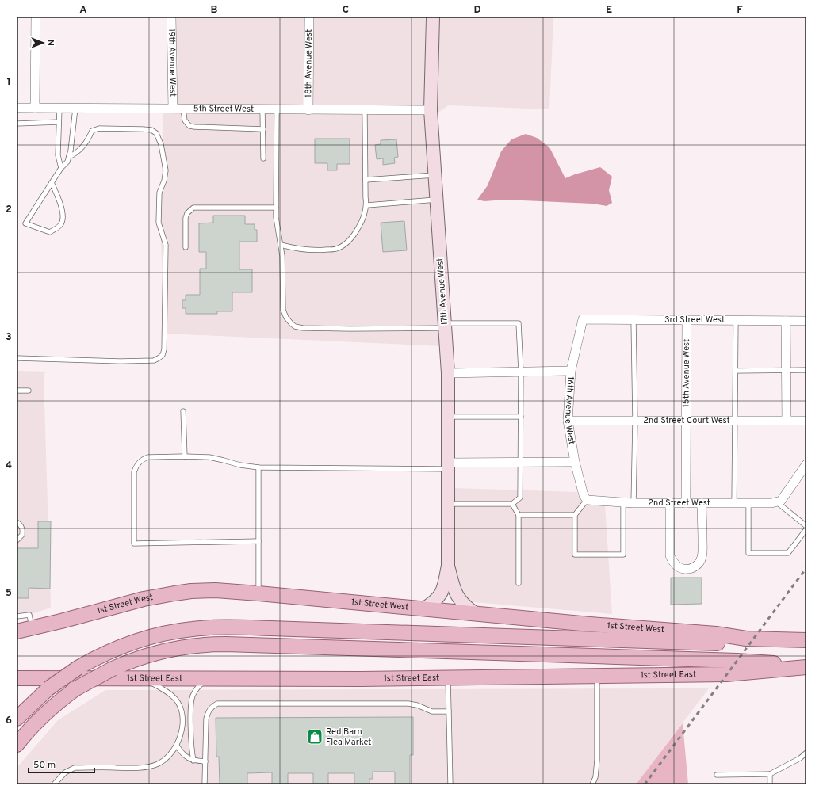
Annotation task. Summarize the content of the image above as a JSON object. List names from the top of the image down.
{
  "streets": {
    "main road": ["1st Street West", "1st Street East"],
    "street": [
      "19th Avenue West",
      "18th Avenue West",
      "5th Street West",
      "17th Avenue West",
      "3rd Street West",
      "15th Avenue West",
      "16th Avenue West",
      "2nd Street Court West",
      "2nd Street West"
    ]
  },
  "crossings": [
    ["19th Avenue West", "5th Street West"],
    ["18th Avenue West", "5th Street West"],
    ["5th Street West", "17th Avenue West"],
    ["17th Avenue West", "1st Street West"],
    ["3rd Street West", "15th Avenue West"],
    ["3rd Street West", "16th Avenue West"],
    ["15th Avenue West", "2nd Street Court West"],
    ["15th Avenue West", "2nd Street West"],
    ["16th Avenue West", "2nd Street Court West"],
    ["16th Avenue West", "2nd Street West"]
  ],
  "places": {
    "shop": ["Red Barn Flea Market"]
  },
  "scale_bar": "50 m",
  "north": "right",
  "grid": {
    "columns": [
      "A",
      "B",
      "C",
      "D",
      "E",
      "F"
    ],
    "rows": [
      "1",
      "2",
      "3",
      "4",
      "5",
      "6"
    ]
  }
}
